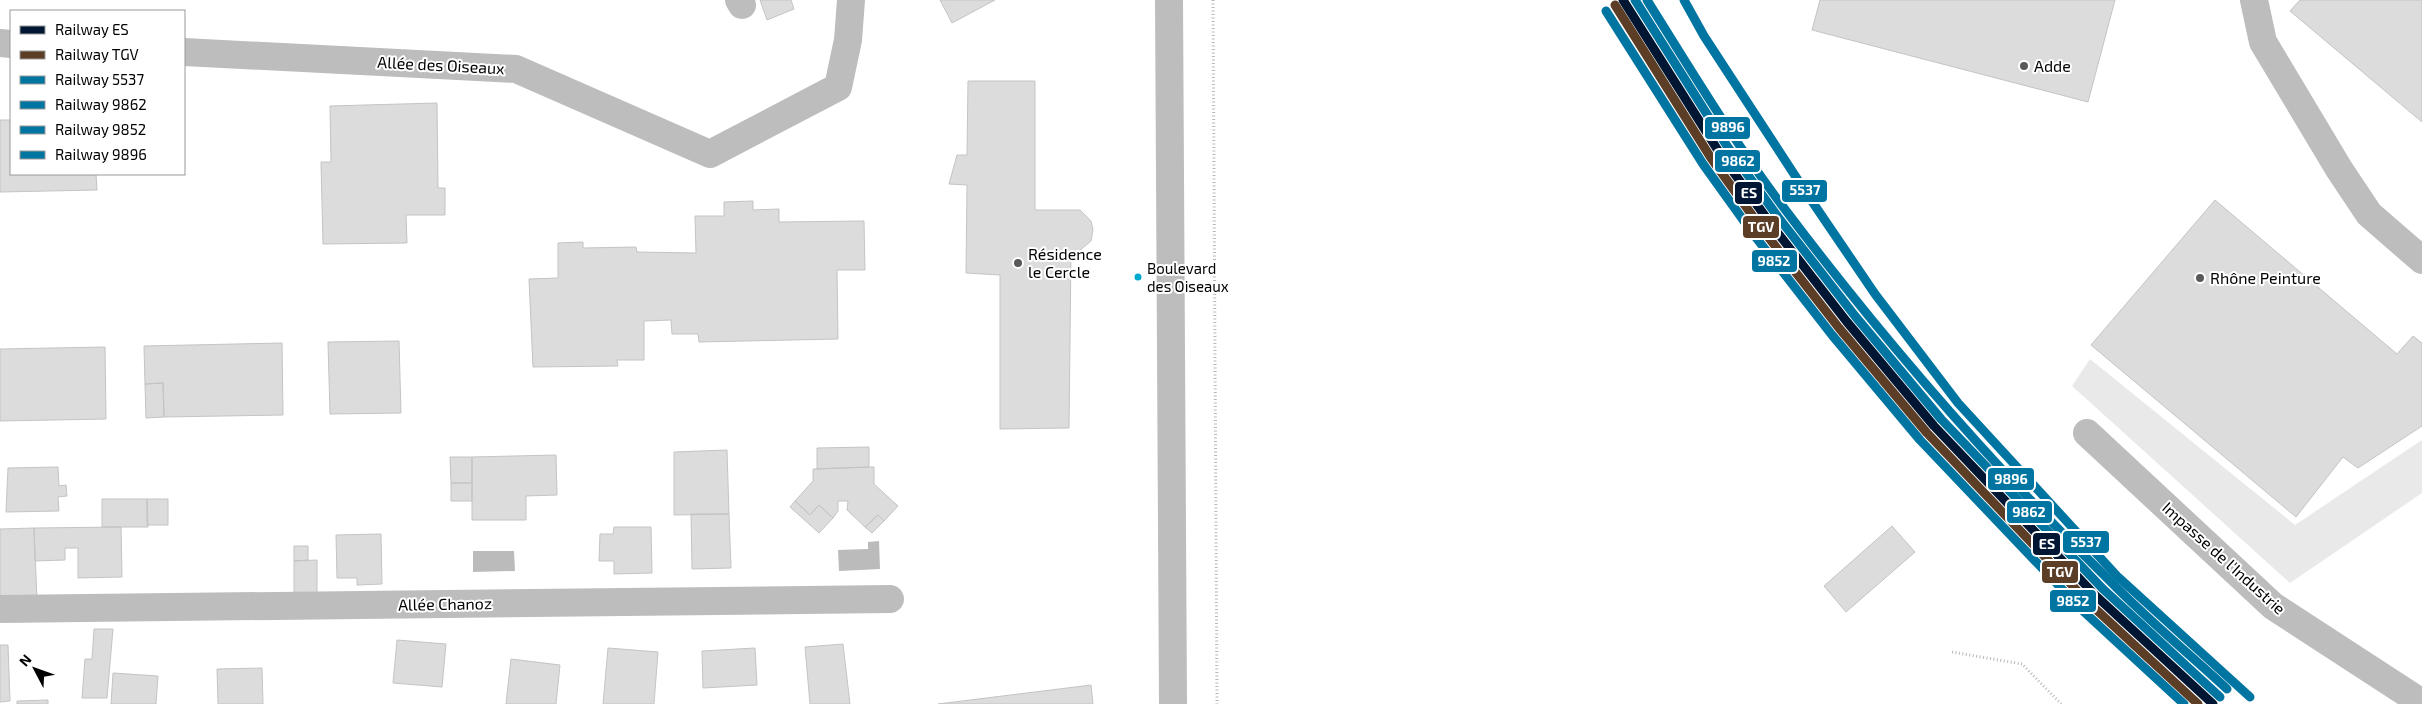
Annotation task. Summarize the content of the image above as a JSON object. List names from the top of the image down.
{
  "streets": {
    "street": ["Allée des Oiseaux", "Impasse de l'Industrie", "Allée Chanoz"]
  },
  "places": [
    "Adde",
    "Résidence le Cercle",
    "Boulevard des Oiseaux",
    "Rhône Peinture"
  ],
  "lines": [
    "rail line ES",
    "rail line 5537",
    "rail line 9862",
    "rail line 9896",
    "rail line TGV",
    "rail line 9852"
  ],
  "legend": [
    "Railway ES",
    "Railway TGV",
    "Railway 5537",
    "Railway 9862",
    "Railway 9852",
    "Railway 9896"
  ],
  "north": "top left"
}
